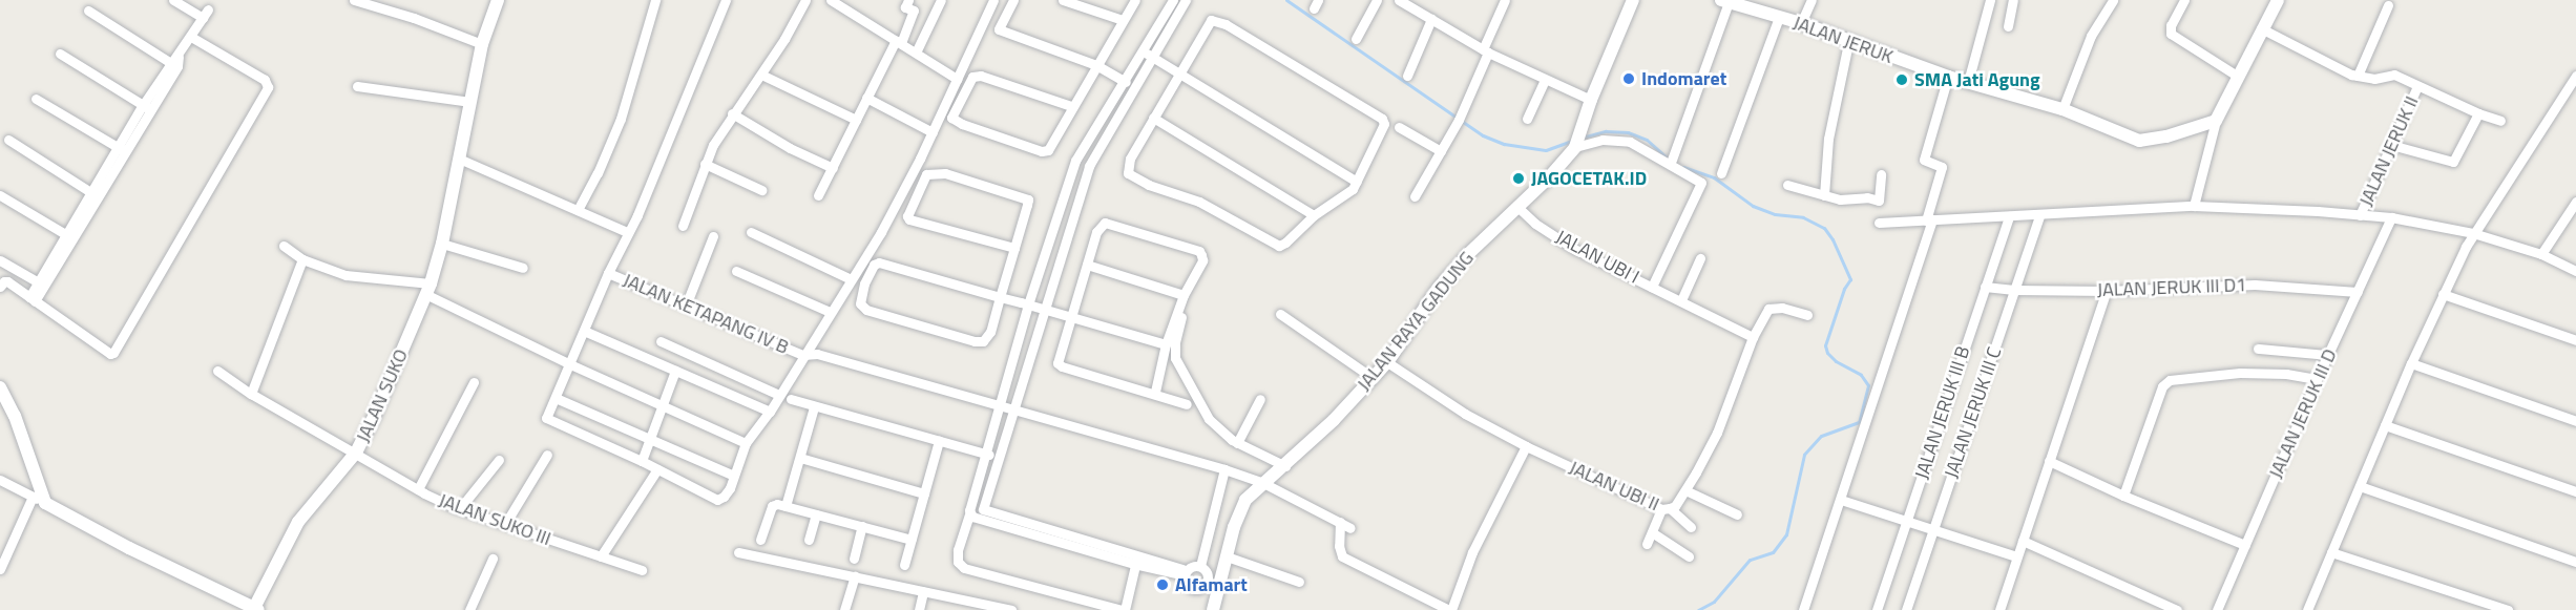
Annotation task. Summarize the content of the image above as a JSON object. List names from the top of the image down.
{
  "streets": {
    "street": [
      "JALAN JERUK",
      "JALAN JERUK II",
      "JALAN UBI I",
      "JALAN JERUK III D1",
      "JALAN KETAPANG IV B",
      "JALAN RAYA GADUNG",
      "JALAN SUKO",
      "JALAN JERUK III B",
      "JALAN JERUK III C",
      "JALAN JERUK III D",
      "JALAN UBI II",
      "JALAN SUKO III"
    ]
  },
  "crossings": [
    ["JALAN UBI I", "JALAN RAYA GADUNG"],
    ["JALAN JERUK III D1", "JALAN JERUK III B"],
    ["JALAN JERUK III D1", "JALAN JERUK III C"],
    ["JALAN JERUK III D1", "JALAN JERUK III D"],
    ["JALAN KETAPANG IV B", "JALAN RAYA GADUNG"],
    ["JALAN RAYA GADUNG", "JALAN UBI II"],
    ["JALAN SUKO", "JALAN SUKO III"]
  ],
  "places": [
    "Indomaret",
    "SMA Jati Agung",
    "JAGOCETAK.ID",
    "Alfamart"
  ]
}
